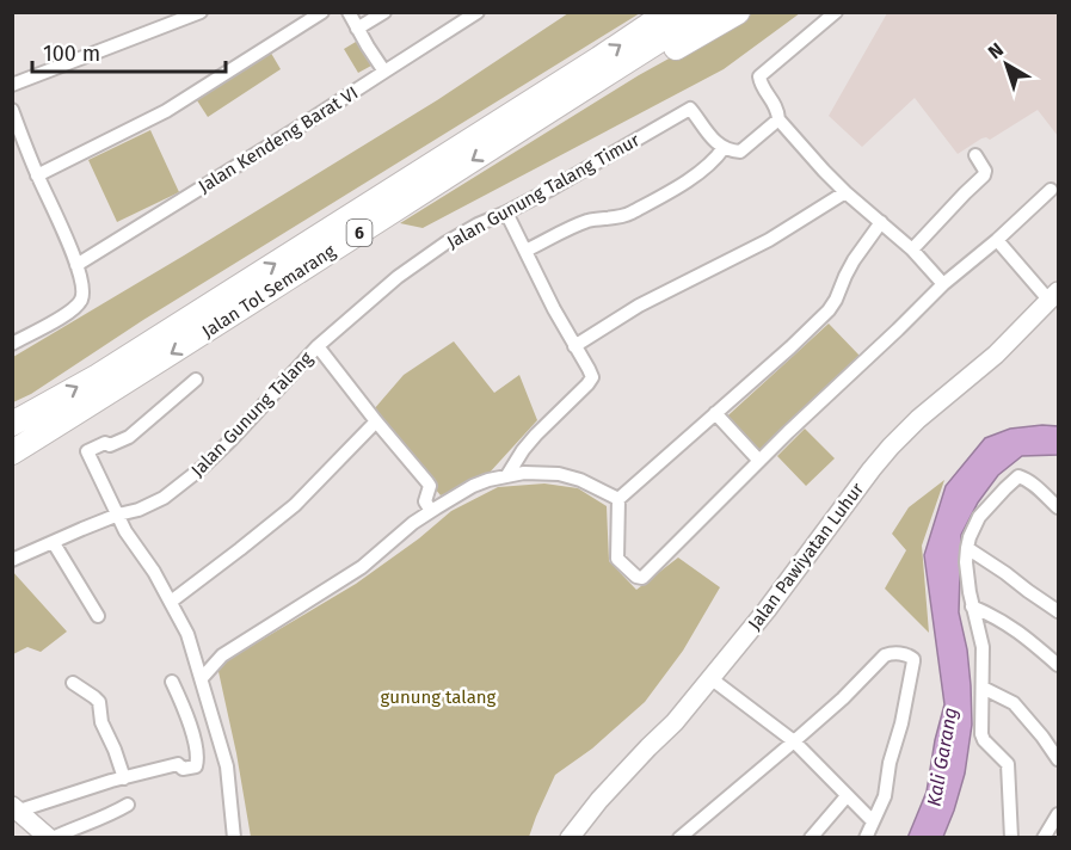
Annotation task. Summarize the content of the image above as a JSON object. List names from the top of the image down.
{
  "streets": {
    "highway": ["6", "Jalan Tol Semarang"],
    "main road": ["Jalan Pawiyatan Luhur"],
    "street": ["Jalan Kendeng Barat VI", "Jalan Gunung Talang Timur", "Jalan Gunung Talang"]
  },
  "crossings": [
    ["Jalan Gunung Talang Timur", "Jalan Gunung Talang"]
  ],
  "water": ["Kali Garang"],
  "parks": ["gunung talang"],
  "scale_bar": "100 m",
  "north": "top left"
}
